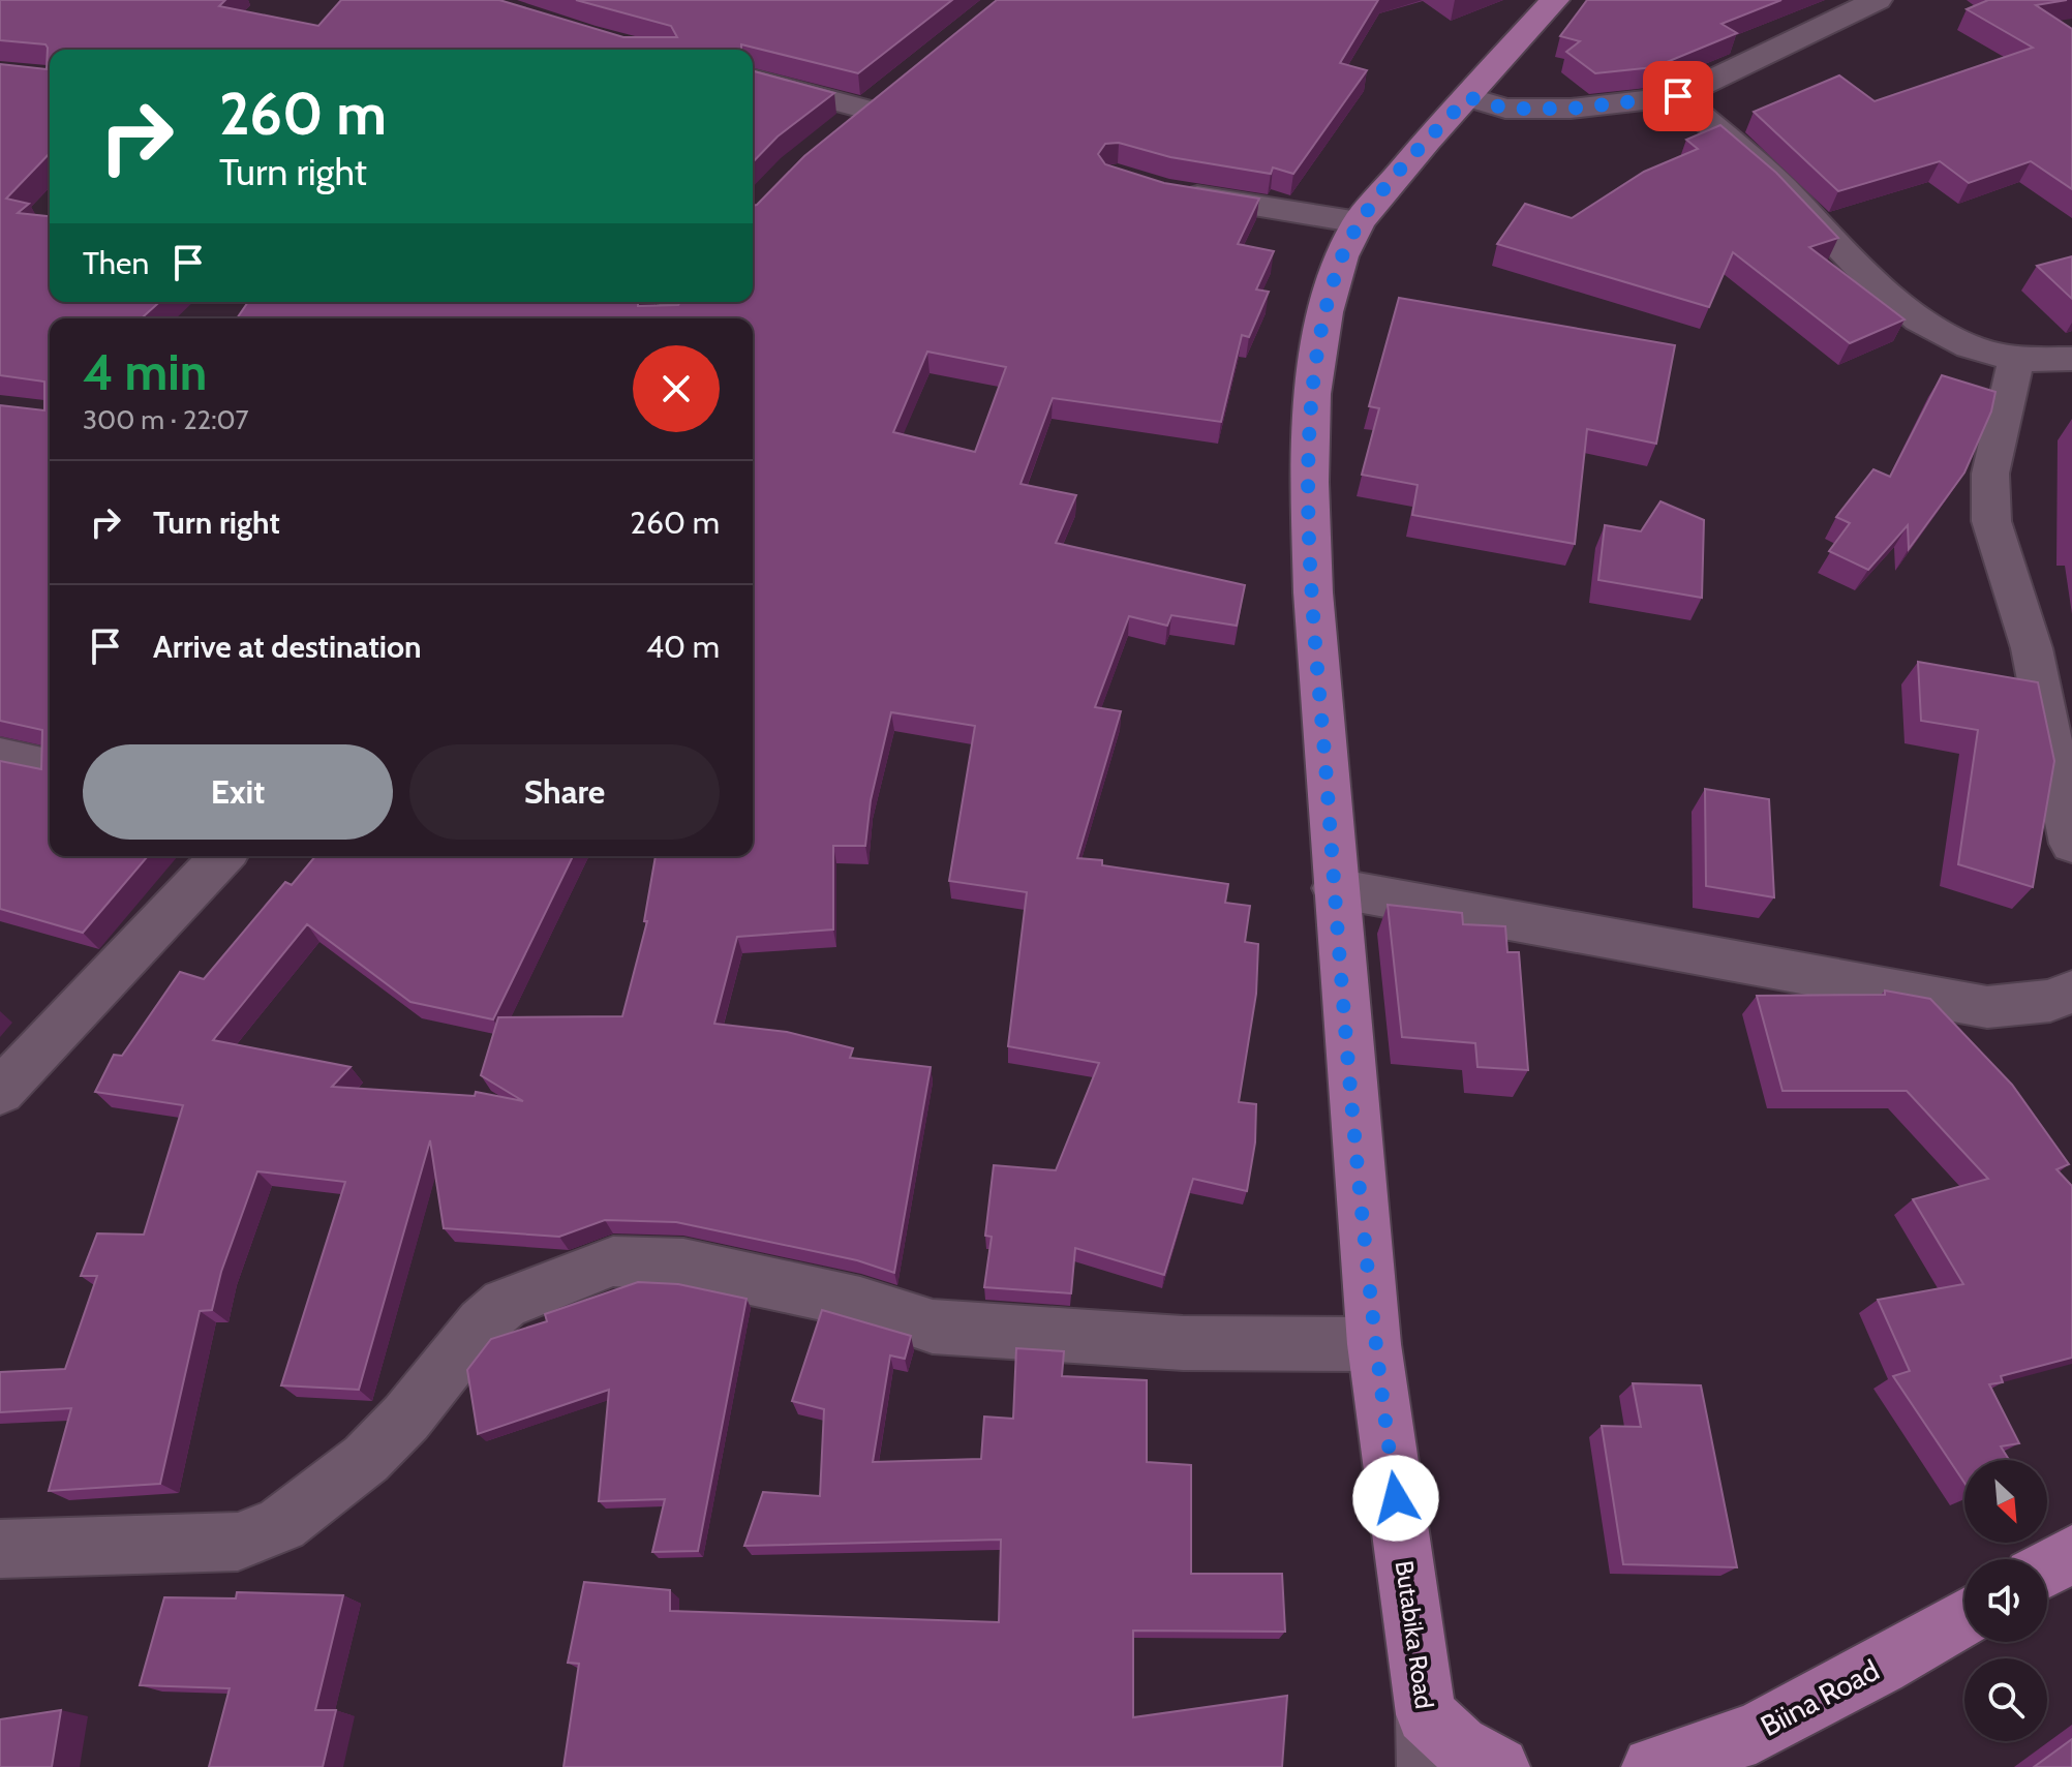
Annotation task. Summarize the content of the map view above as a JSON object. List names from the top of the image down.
{
  "streets": {
    "main road": ["Butabika Road", "Biina Road"]
  },
  "north": "bottom right",
  "page": {
    "turn": ["260 m", "Turn right"],
    "then": "Then",
    "heading": ["4 min", "300 m · 22:07"],
    "list": [
      {
        "name": "Turn right",
        "value": "260 m"
      },
      {
        "name": "Arrive at destination",
        "value": "40 m"
      }
    ],
    "buttons": ["Exit", "Share"]
  }
}
